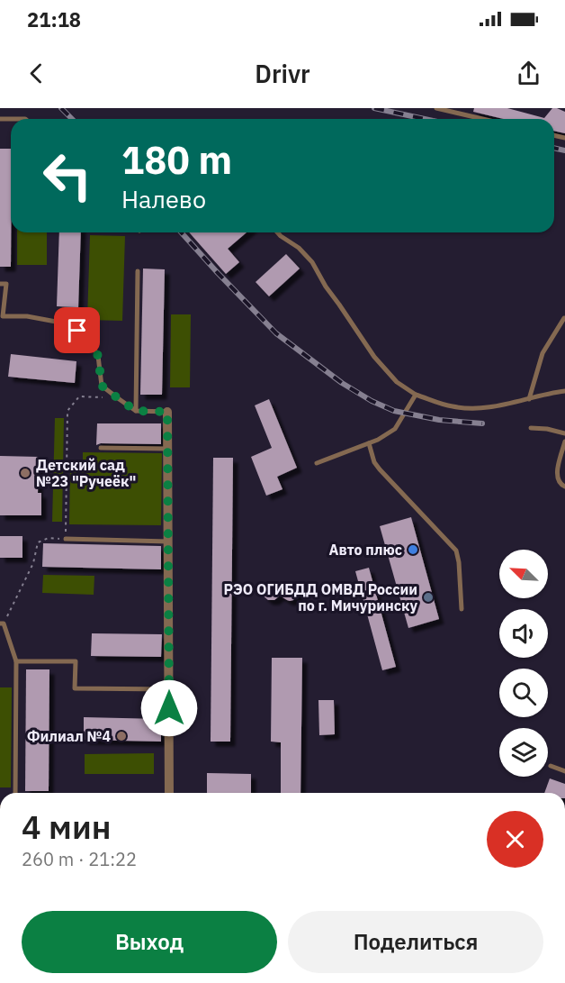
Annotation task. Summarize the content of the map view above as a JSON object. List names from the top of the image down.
{
  "places": [
    "Детский сад №23 \"Ручеёк\"",
    "Авто плюс",
    "РЭО ОГИБДД ОМВД России по г. Мичуринску",
    "Филиал №4"
  ],
  "north": "top left",
  "page": {
    "status": "21:18",
    "header": "Drivr",
    "turn": ["180 m", "Налево"],
    "heading": ["4 мин", "260 m · 21:22"],
    "buttons": ["Выход", "Поделиться"]
  }
}
